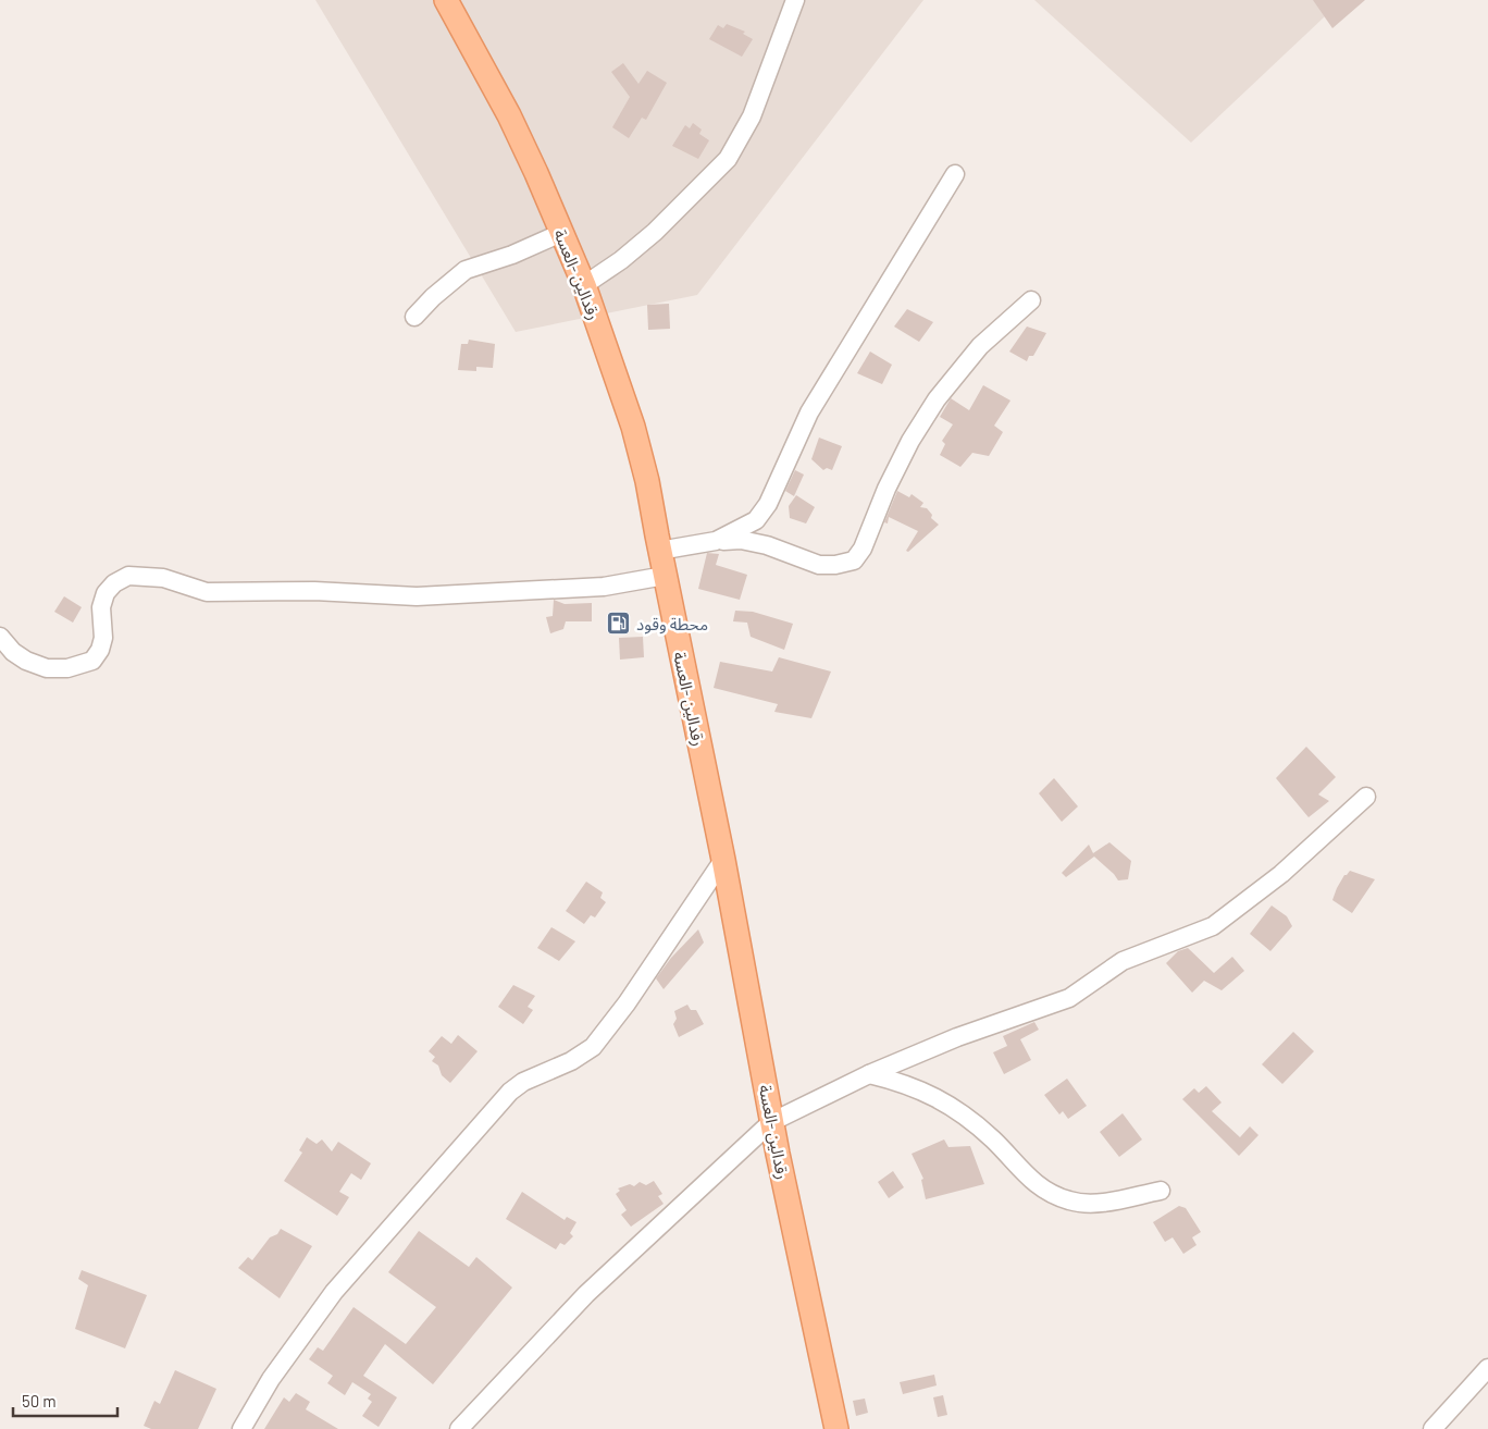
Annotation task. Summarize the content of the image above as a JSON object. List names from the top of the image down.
{
  "streets": {
    "main road": ["رقدالين -العسة"]
  },
  "places": {
    "fuel station": ["محطة وقود"]
  },
  "scale_bar": "50 m"
}
